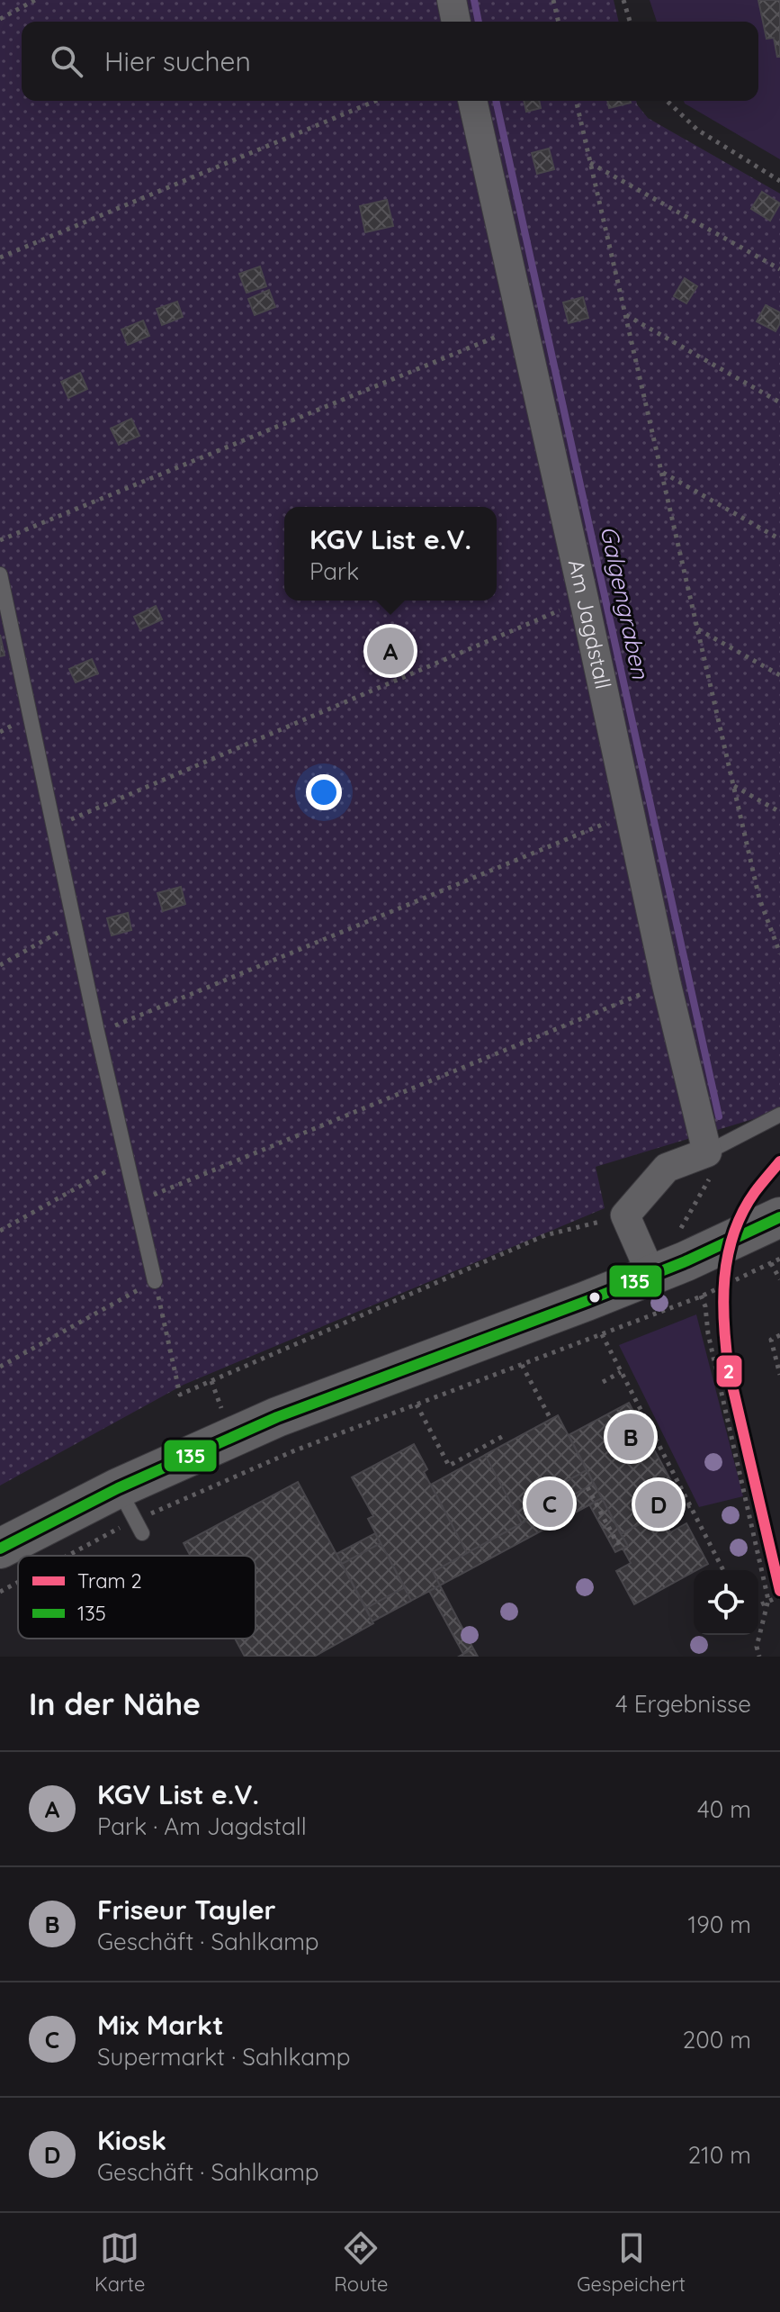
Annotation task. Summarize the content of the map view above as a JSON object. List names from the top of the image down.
{
  "streets": {
    "street": ["Am Jagdstall"]
  },
  "water": ["Galgengraben"],
  "lines": ["tram line 2", "transit line 135"],
  "legend": ["Tram 2", "135"],
  "page": {
    "search": "Hier suchen",
    "popup": ["KGV List e.V.", "Park"],
    "pins": [
      "A",
      "B",
      "C",
      "D"
    ],
    "heading": ["In der Nähe", "4 Ergebnisse"],
    "list": [
      {
        "mark": "A",
        "name": "KGV List e.V.",
        "note": "Park · Am Jagdstall",
        "value": "40 m"
      },
      {
        "mark": "B",
        "name": "Friseur Tayler",
        "note": "Geschäft · Sahlkamp",
        "value": "190 m"
      },
      {
        "mark": "C",
        "name": "Mix Markt",
        "note": "Supermarkt · Sahlkamp",
        "value": "200 m"
      },
      {
        "mark": "D",
        "name": "Kiosk",
        "note": "Geschäft · Sahlkamp",
        "value": "210 m"
      }
    ],
    "nav": ["Karte", "Route", "Gespeichert"]
  }
}
